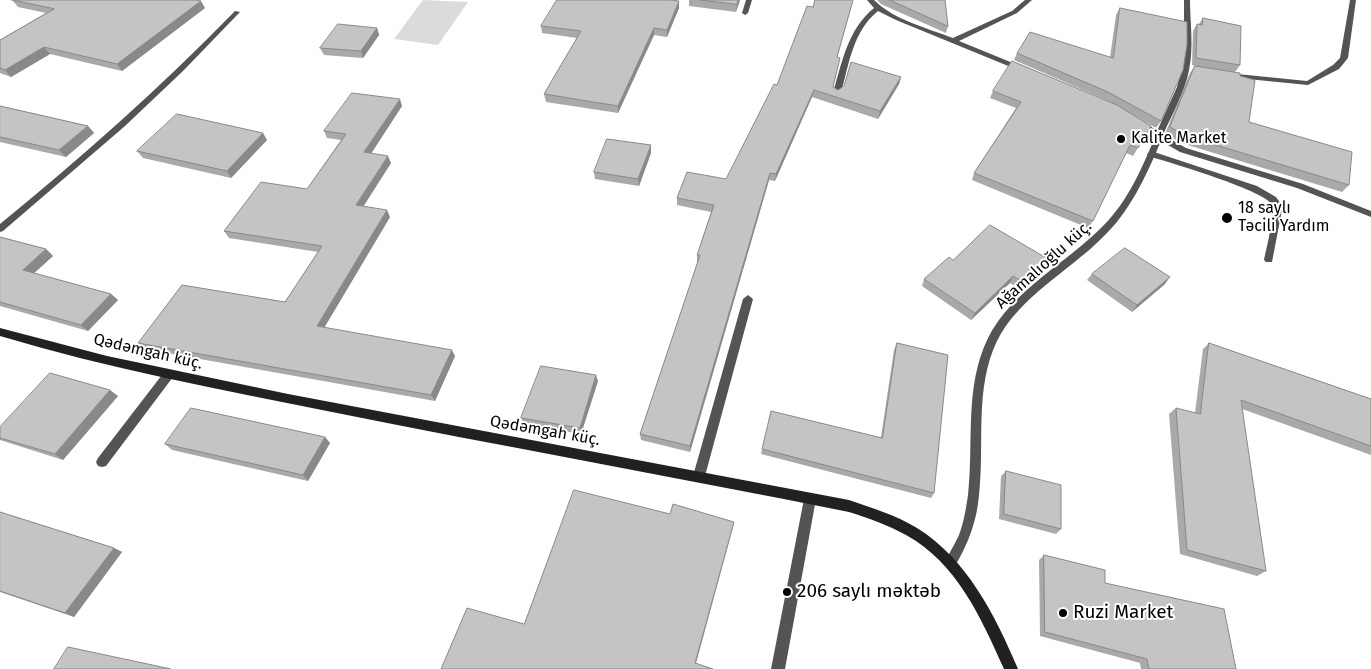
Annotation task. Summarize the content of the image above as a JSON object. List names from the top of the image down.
{
  "streets": {
    "street": ["Ağamalıoğlu küç.", "Qədəmgah küç."]
  },
  "crossings": [
    ["Ağamalıoğlu küç.", "Qədəmgah küç."]
  ],
  "places": [
    "Kalite Market",
    "18 saylı Təcili Yardım",
    "206 saylı məktəb",
    "Ruzi Market"
  ]
}
